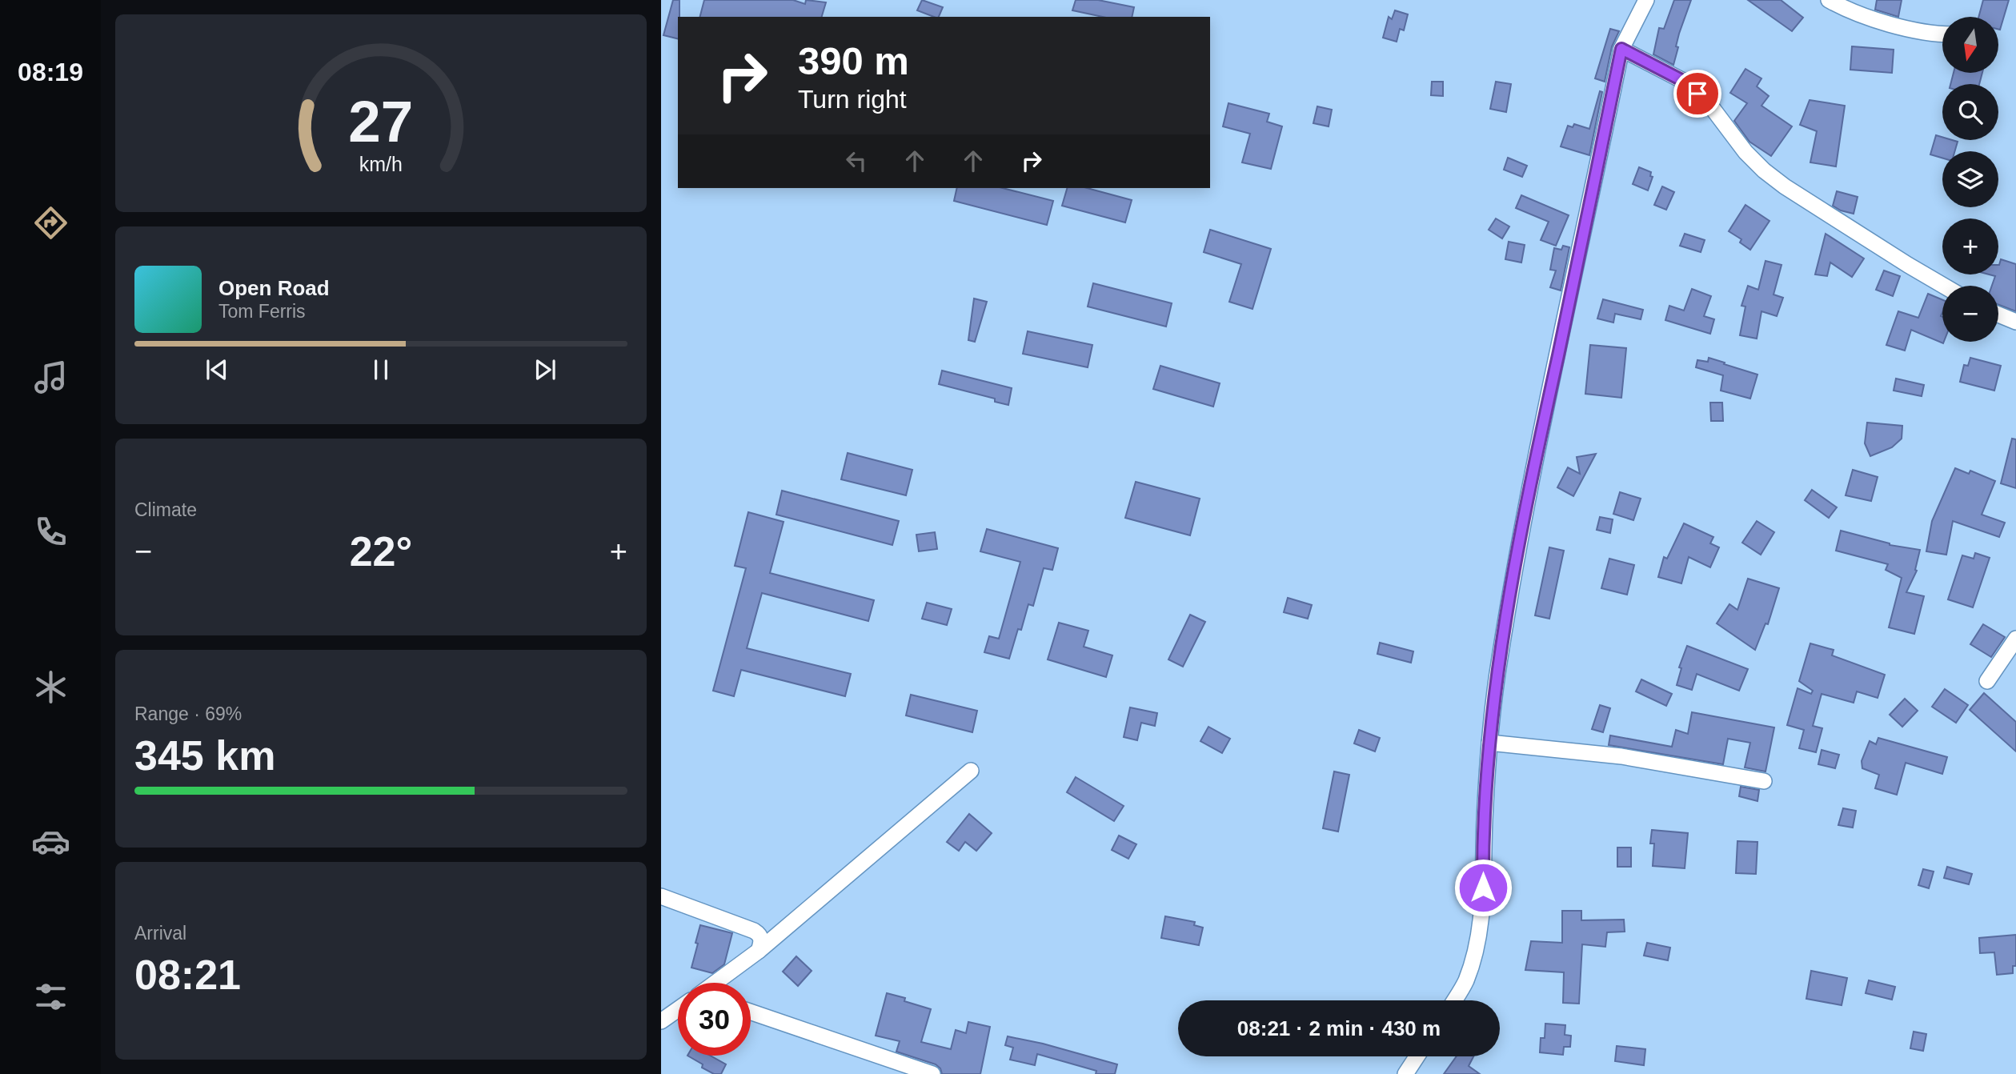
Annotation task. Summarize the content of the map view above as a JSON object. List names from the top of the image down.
{
  "north": "bottom",
  "page": {
    "tabs": "08:19",
    "map_buttons": ["+", "−"],
    "turn": ["390 m", "Turn right"],
    "song": ["Open Road", "Tom Ferris"],
    "tile": [
      "Climate",
      ["Range · 69%", "345 km"],
      ["Arrival", "08:21"]
    ],
    "heat": ["−", "22°", "+"],
    "limit": "30",
    "trip": "08:21 · 2 min · 430 m",
    "gauge": ["27", "km/h"]
  }
}
